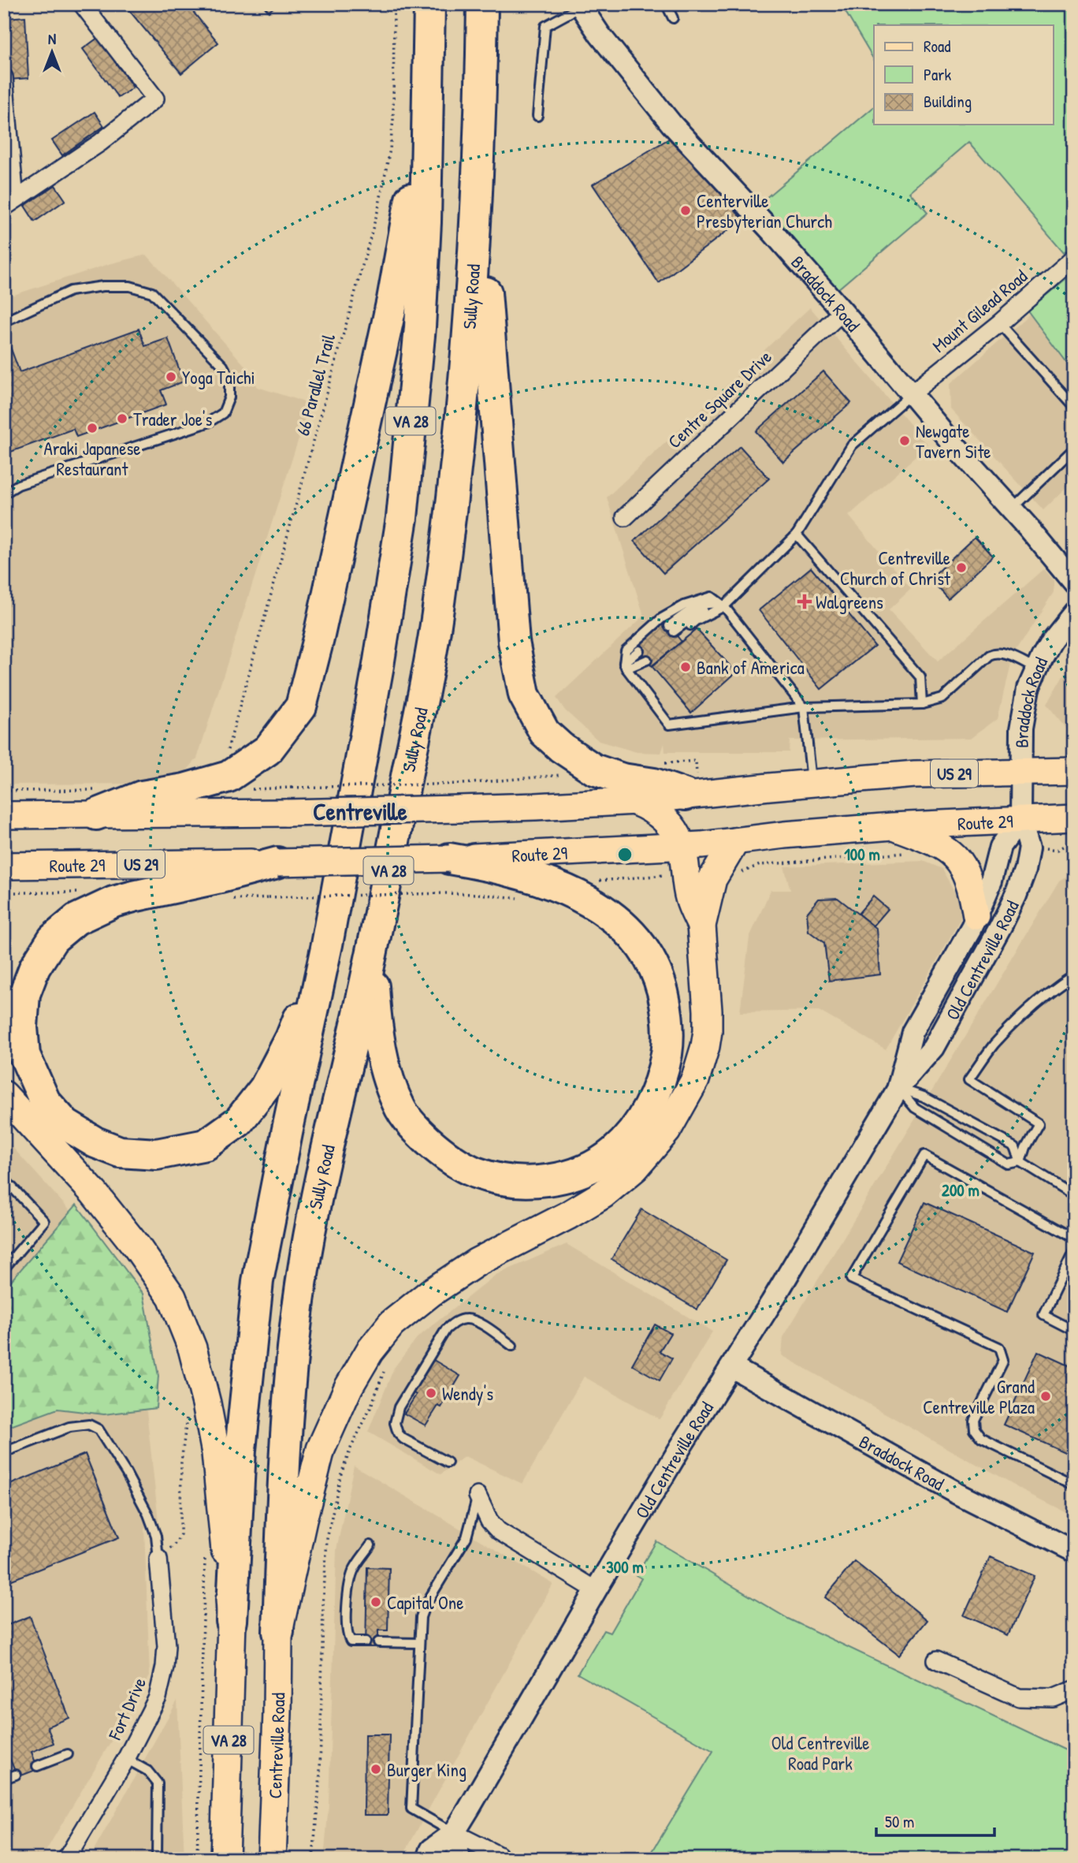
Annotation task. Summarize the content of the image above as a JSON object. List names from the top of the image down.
{
  "streets": {
    "highway": ["Sully Road", "VA 28", "Centreville Road"],
    "main road": ["US 29", "Route 29"],
    "street": [
      "Braddock Road",
      "Mount Gilead Road",
      "Centre Square Drive",
      "Old Centreville Road",
      "Fort Drive"
    ],
    "path": ["66 Parallel Trail"]
  },
  "crossings": [
    ["Braddock Road", "Mount Gilead Road"],
    ["Braddock Road", "Centre Square Drive"],
    ["Braddock Road", "US 29"],
    ["Braddock Road", "Old Centreville Road"],
    ["Sully Road", "Centreville Road"],
    ["US 29", "Old Centreville Road"],
    ["Route 29", "Old Centreville Road"]
  ],
  "districts": ["Centreville"],
  "parks": ["Old Centreville Road Park"],
  "places": {
    "other": [
      "Centerville Presbyterian Church",
      "Yoga Taichi",
      "Trader Joe's",
      "Araki Japanese Restaurant",
      "Newgate Tavern Site",
      "Centreville Church of Christ",
      "Bank of America",
      "Wendy's",
      "Grand Centreville Plaza",
      "Capital One",
      "Burger King"
    ],
    "health": ["Walgreens"]
  },
  "legend": ["Road", "Park", "Building"],
  "scale_bar": "50 m",
  "north": "top",
  "rings": ["100 m", "200 m", "300 m"]
}
